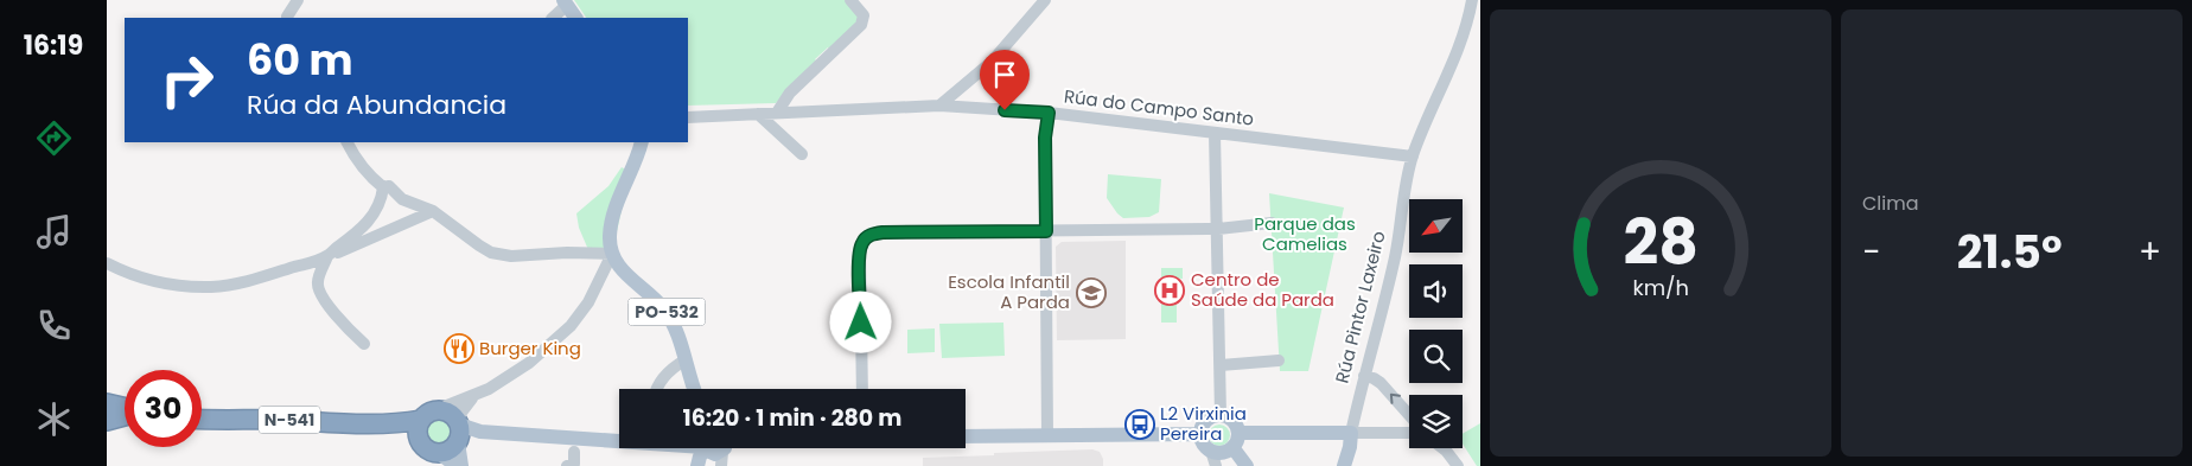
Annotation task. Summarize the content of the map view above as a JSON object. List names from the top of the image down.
{
  "streets": {
    "highway": ["N-541"],
    "main road": ["Rúa Pintor Laxeiro", "PO-532"],
    "street": ["Rúa do Campo Santo"]
  },
  "crossings": [
    ["Rúa do Campo Santo", "Rúa Pintor Laxeiro"]
  ],
  "parks": ["Parque das Camelias"],
  "places": {
    "hospital": ["Centro de Saúde da Parda"],
    "school or university": ["Escola Infantil A Parda"],
    "restaurant": ["Burger King"],
    "bus stop": ["L2 Virxinia Pereira"]
  },
  "north": "bottom left",
  "page": {
    "tabs": "16:19",
    "tile": "Clima",
    "turn": ["60 m", "Rúa da Abundancia"],
    "heat": ["−", "21.5°", "+"],
    "limit": "30",
    "trip": "16:20 · 1 min · 280 m",
    "gauge": ["28", "km/h"]
  }
}
